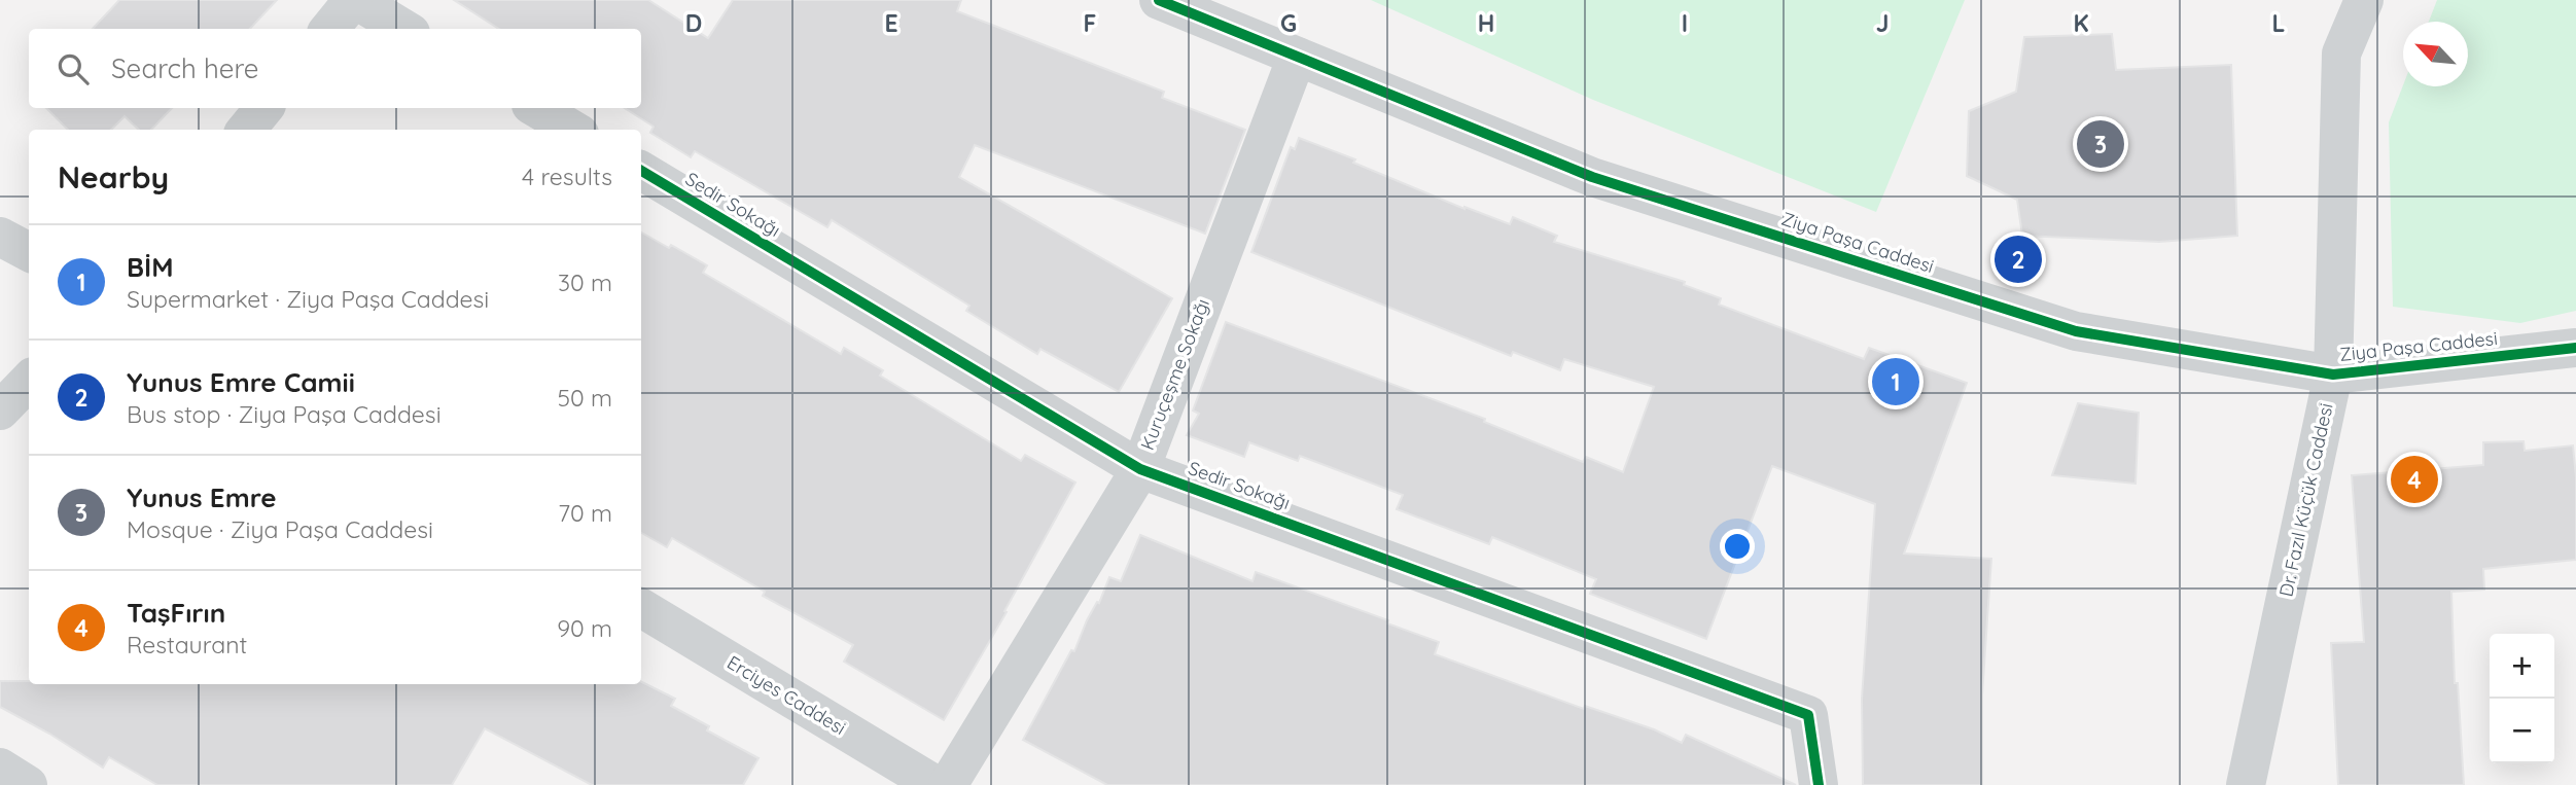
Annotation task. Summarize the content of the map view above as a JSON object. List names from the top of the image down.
{
  "streets": {
    "street": [
      "Sedir Sokağı",
      "Ziya Paşa Caddesi",
      "Kuruçeşme Sokağı",
      "Dr. Fazıl Küçük Caddesi",
      "Erciyes Caddesi"
    ]
  },
  "crossings": [
    ["Sedir Sokağı", "Kuruçeşme Sokağı"],
    ["Ziya Paşa Caddesi", "Kuruçeşme Sokağı"],
    ["Ziya Paşa Caddesi", "Dr. Fazıl Küçük Caddesi"]
  ],
  "north": "top left",
  "page": {
    "search": "Search here",
    "pins": [
      "3",
      "2",
      "1",
      "4"
    ],
    "heading": ["Nearby", "4 results"],
    "list": [
      {
        "mark": "1",
        "name": "BİM",
        "note": "Supermarket · Ziya Paşa Caddesi",
        "value": "30 m"
      },
      {
        "mark": "2",
        "name": "Yunus Emre Camii",
        "note": "Bus stop · Ziya Paşa Caddesi",
        "value": "50 m"
      },
      {
        "mark": "3",
        "name": "Yunus Emre",
        "note": "Mosque · Ziya Paşa Caddesi",
        "value": "70 m"
      },
      {
        "mark": "4",
        "name": "TaşFırın",
        "note": "Restaurant",
        "value": "90 m"
      }
    ],
    "map_buttons": ["+", "−"]
  },
  "grid": {
    "columns": [
      "D",
      "E",
      "F",
      "G",
      "H",
      "I",
      "J",
      "K",
      "L"
    ]
  }
}
